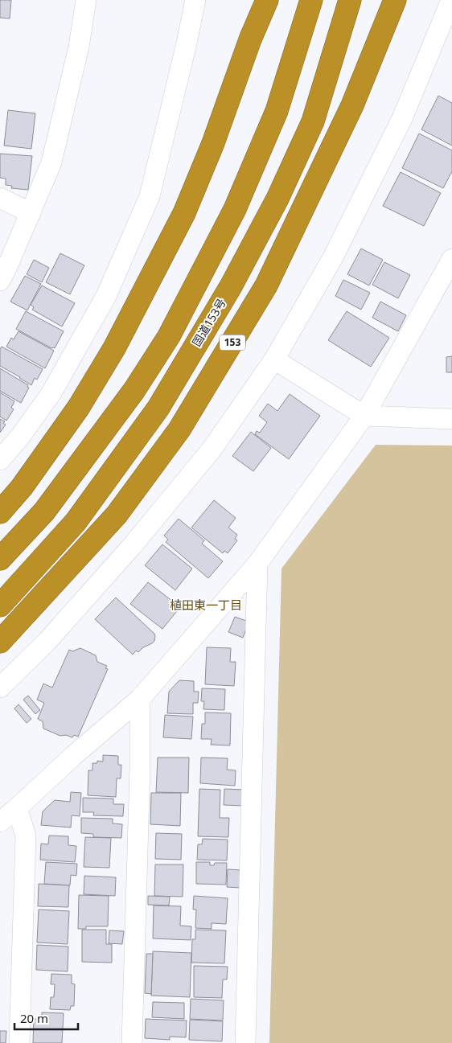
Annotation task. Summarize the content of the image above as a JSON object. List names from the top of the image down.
{
  "streets": {
    "highway": ["国道153号", "153"]
  },
  "districts": ["植田東一丁目"],
  "scale_bar": "20 m"
}
